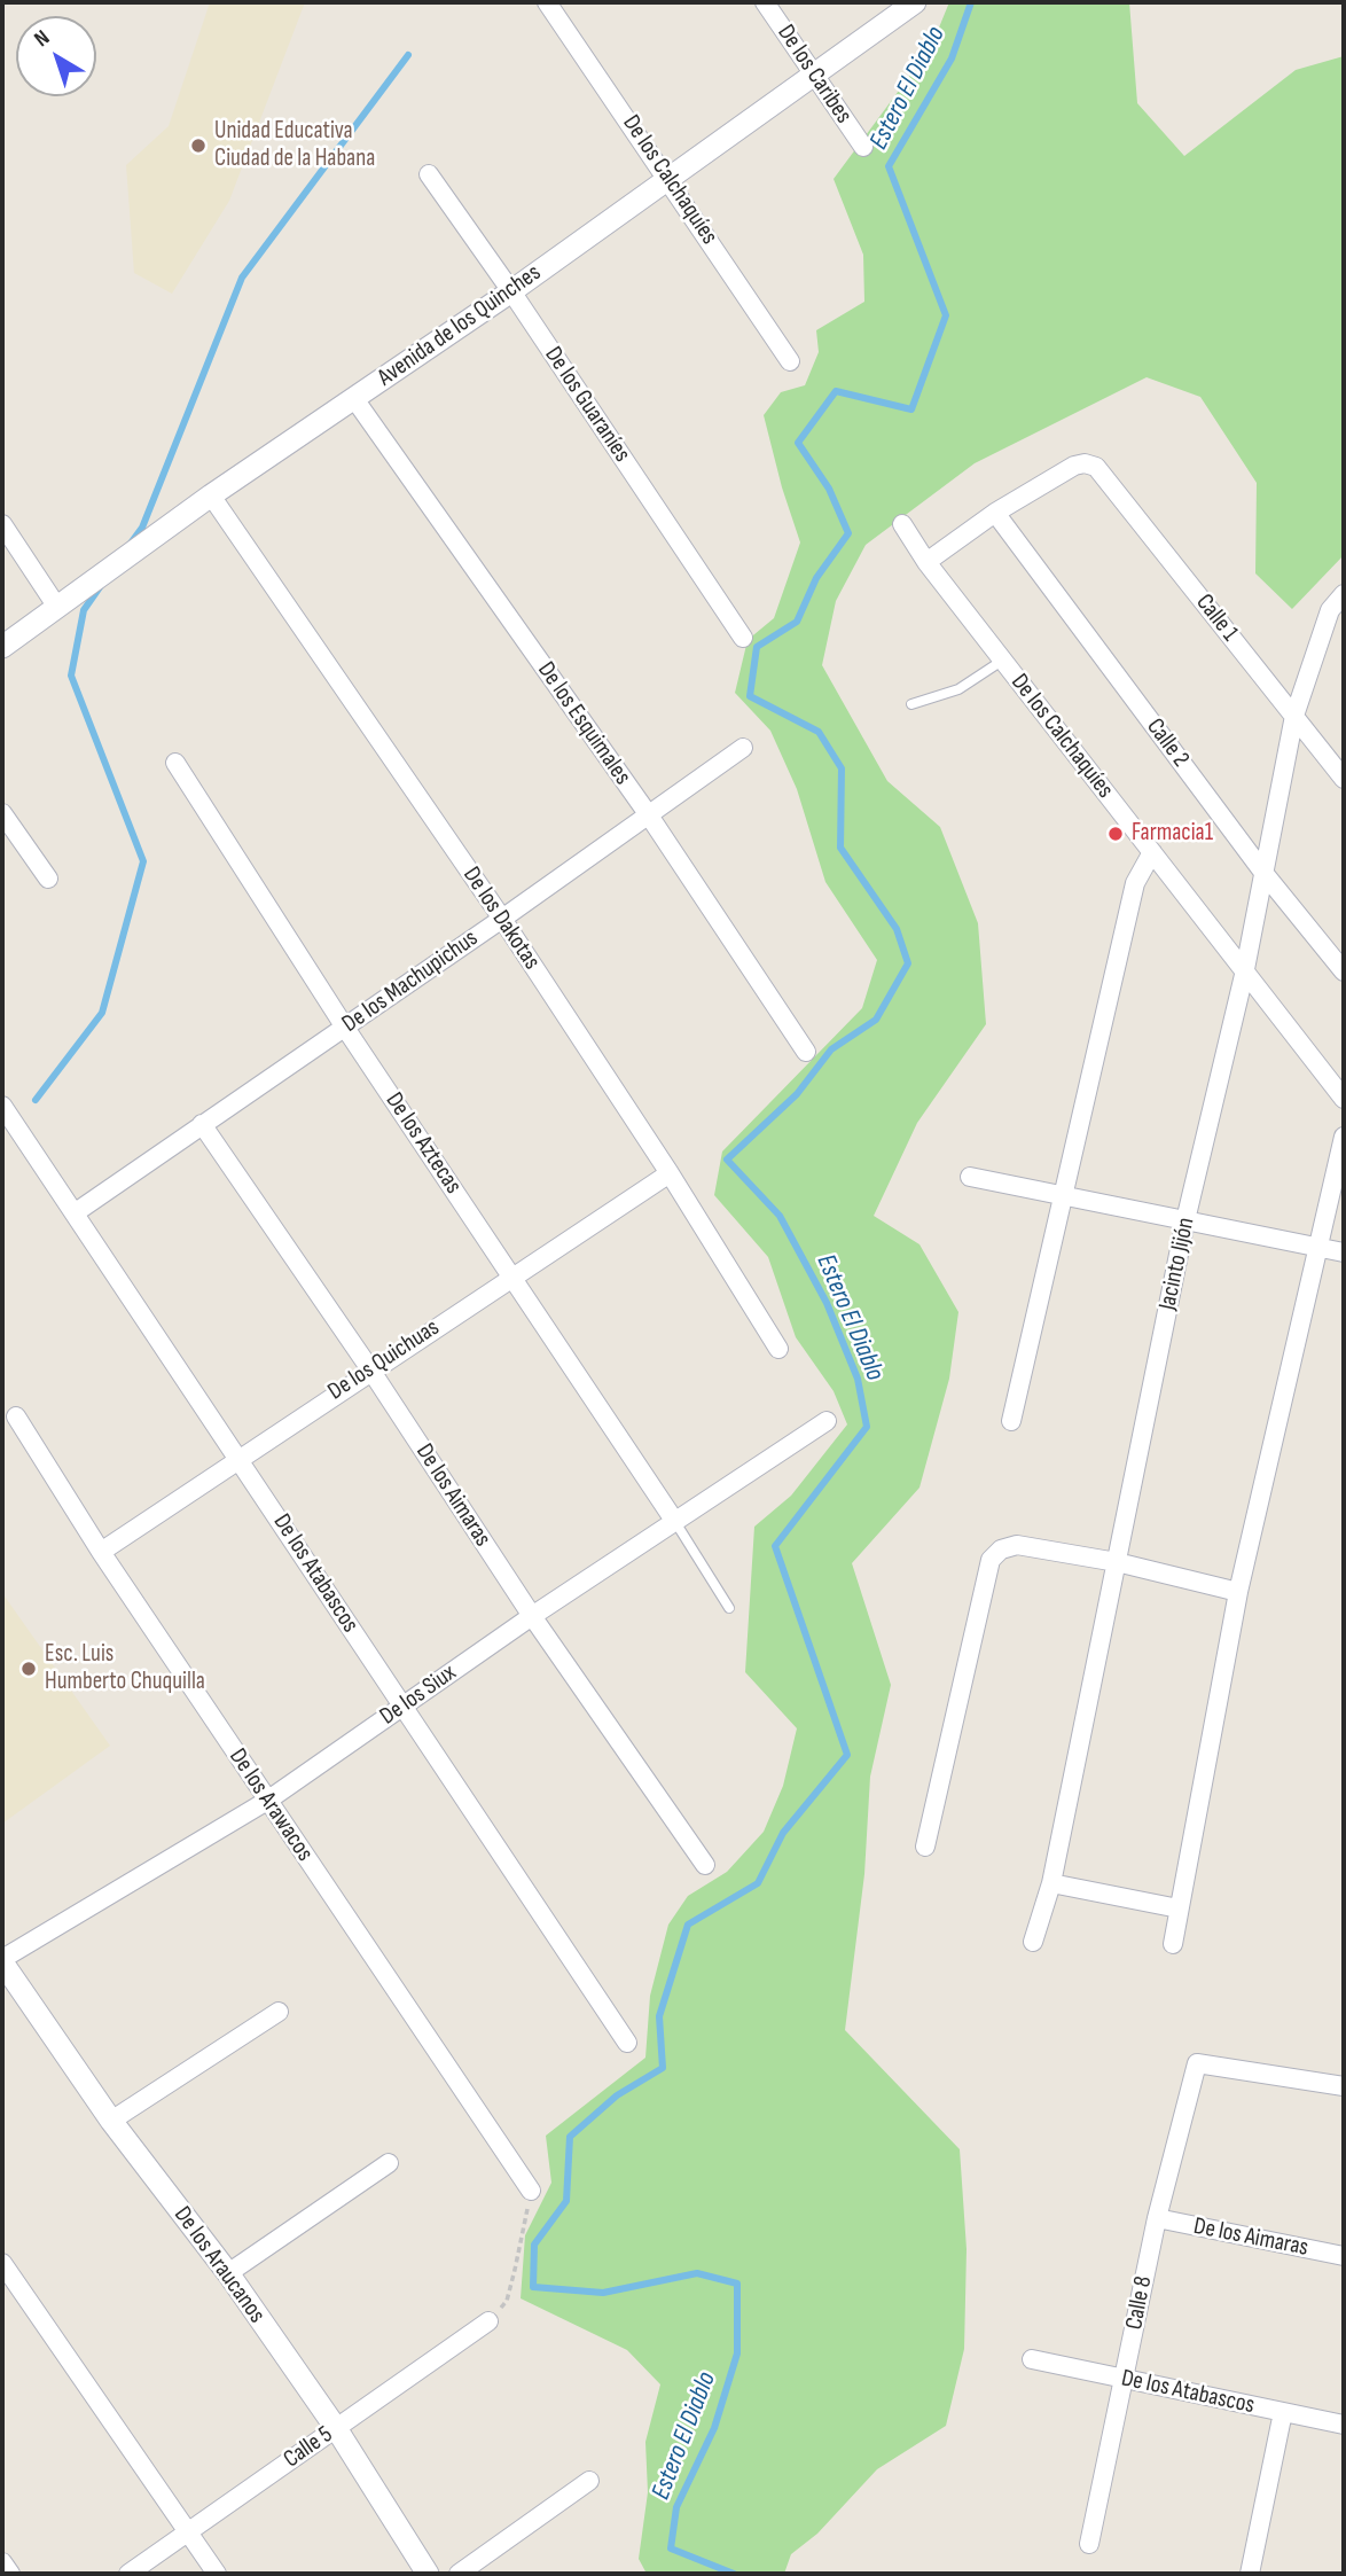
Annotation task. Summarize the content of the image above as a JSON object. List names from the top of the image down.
{
  "streets": {
    "street": [
      "De los Caribes",
      "De los Calchaquíes",
      "Avenida de los Quinches",
      "De los Guaraníes",
      "Calle 1",
      "De los Esquimales",
      "Calle 2",
      "De los Dakotas",
      "De los Machupichus",
      "De los Aztecas",
      "Jacinto Jijón",
      "De los Quichuas",
      "De los Aimaras",
      "De los Atabascos",
      "De los Siux",
      "De los Arawacos",
      "De los Araucanos",
      "Calle 8",
      "Calle 5"
    ]
  },
  "crossings": [
    ["De los Caribes", "Avenida de los Quinches"],
    ["De los Calchaquíes", "Avenida de los Quinches"],
    ["De los Calchaquíes", "Jacinto Jijón"],
    ["Avenida de los Quinches", "De los Guaraníes"],
    ["Avenida de los Quinches", "De los Esquimales"],
    ["Avenida de los Quinches", "De los Dakotas"],
    ["Calle 1", "Calle 2"],
    ["Calle 1", "Jacinto Jijón"],
    ["De los Esquimales", "De los Machupichus"],
    ["Calle 2", "Jacinto Jijón"],
    ["De los Dakotas", "De los Machupichus"],
    ["De los Dakotas", "De los Quichuas"],
    ["De los Machupichus", "De los Aztecas"],
    ["De los Machupichus", "De los Aimaras"],
    ["De los Machupichus", "De los Atabascos"],
    ["De los Aztecas", "De los Quichuas"],
    ["De los Aztecas", "De los Siux"],
    ["De los Quichuas", "De los Aimaras"],
    ["De los Quichuas", "De los Atabascos"],
    ["De los Quichuas", "De los Arawacos"],
    ["De los Aimaras", "De los Siux"],
    ["De los Aimaras", "Calle 8"],
    ["De los Atabascos", "De los Siux"],
    ["De los Atabascos", "Calle 8"],
    ["De los Siux", "De los Arawacos"],
    ["De los Siux", "De los Araucanos"],
    ["De los Araucanos", "Calle 5"]
  ],
  "water": ["Estero El Diablo"],
  "places": ["Unidad Educativa Ciudad de la Habana", "Farmacia1", "Esc. Luis Humberto Chuquilla"],
  "north": "top left"
}
